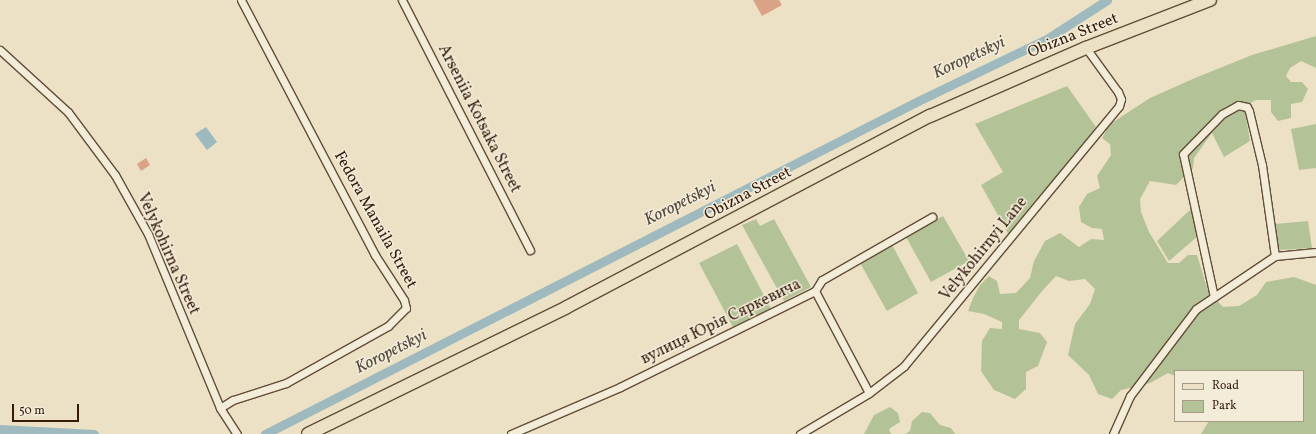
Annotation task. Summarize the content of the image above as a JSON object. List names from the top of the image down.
{
  "streets": {
    "main road": ["Obizna Street"],
    "street": [
      "Arseniia Kotsaka Street",
      "Fedora Manaila Street",
      "Velykohirnyi Lane",
      "Velykohirna Street",
      "вулиця Юрія Сяркевича"
    ]
  },
  "crossings": [
    ["Obizna Street", "Velykohirnyi Lane"],
    ["Fedora Manaila Street", "Velykohirna Street"]
  ],
  "water": ["Koropetskyi"],
  "legend": ["Road", "Park"],
  "scale_bar": "50 m"
}
